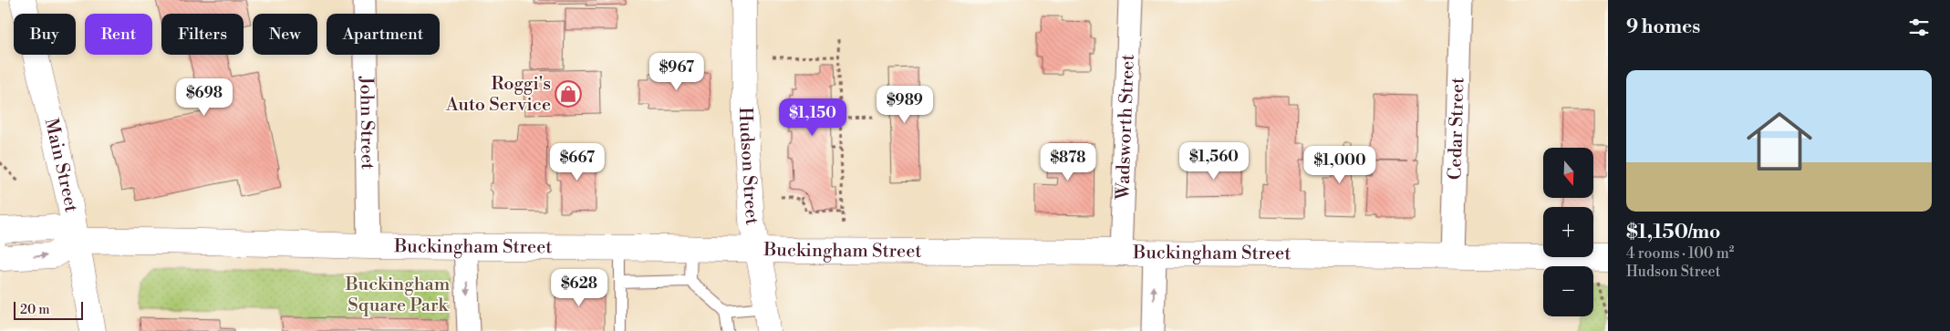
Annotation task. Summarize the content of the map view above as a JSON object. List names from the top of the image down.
{
  "streets": {
    "street": [
      "John Street",
      "Wadsworth Street",
      "Cedar Street",
      "Main Street",
      "Hudson Street",
      "Buckingham Street"
    ]
  },
  "crossings": [
    ["John Street", "Buckingham Street"],
    ["Wadsworth Street", "Buckingham Street"],
    ["Cedar Street", "Buckingham Street"],
    ["Main Street", "Buckingham Street"],
    ["Hudson Street", "Buckingham Street"]
  ],
  "parks": ["Buckingham Square Park"],
  "places": {
    "shop": ["Roggi's Auto Service"]
  },
  "scale_bar": "20 m",
  "north": "bottom",
  "page": {
    "heading": "9 homes",
    "chip": [
      "Buy",
      "Rent",
      "Filters",
      "New",
      "Apartment"
    ],
    "price": [
      "$967",
      "$698",
      "$989",
      "$1,150",
      "$1,560",
      "$667",
      "$878",
      "$1,000",
      "$628"
    ],
    "list": [
      {
        "name": "$1,150/mo",
        "note": "4 rooms · 100 m² · Hudson Street"
      }
    ],
    "map_buttons": ["+", "−"],
    "scale": "20 m"
  }
}
